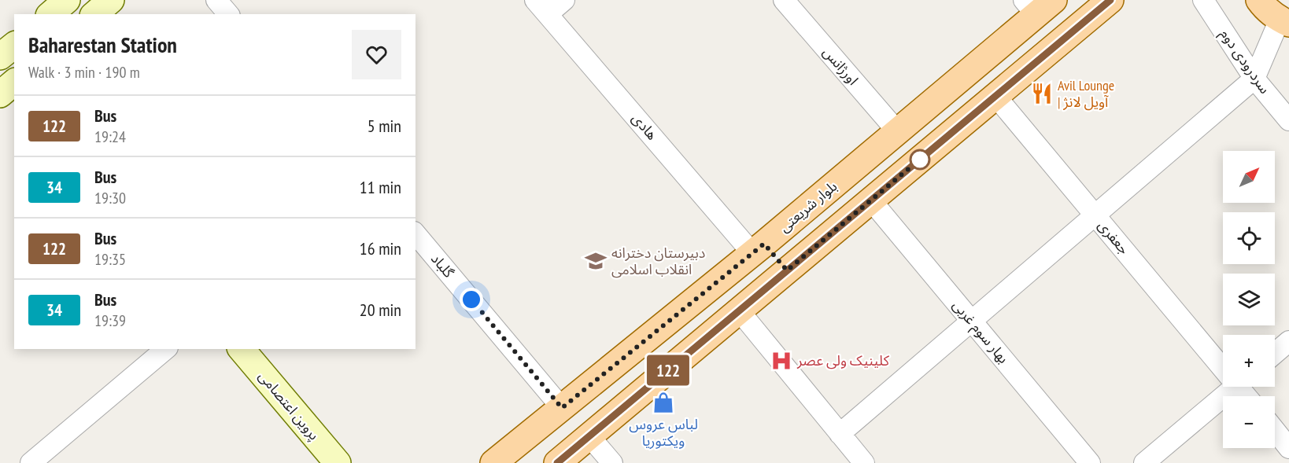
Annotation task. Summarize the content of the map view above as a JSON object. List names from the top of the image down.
{
  "streets": {
    "main road": ["بلوار شریعتى", "پروین اعتصامى"],
    "street": [
      "سردرودی دوم",
      "اورژانس",
      "هادی",
      "جعفری",
      "گلباد",
      "بهار سوم غربی"
    ]
  },
  "crossings": [
    ["اورژانس", "بلوار شریعتى"],
    ["هادی", "بلوار شریعتى"],
    ["بلوار شریعتى", "گلباد"]
  ],
  "places": {
    "restaurant": ["Avil Lounge | آویل لانژ"],
    "school or university": ["دبیرستان دخترانه انقلاب اسلامی"],
    "hospital": ["کلینیک ولی عصر"],
    "shop": ["لباس عروس ويكتوريا"]
  },
  "lines": ["bus line 122"],
  "north": "top right",
  "page": {
    "on_map": "122",
    "heading": ["Baharestan Station", "Walk · 3 min · 190 m"],
    "list": [
      {
        "mark": "122",
        "name": "Bus",
        "note": "19:24",
        "value": "5 min"
      },
      {
        "mark": "34",
        "name": "Bus",
        "note": "19:30",
        "value": "11 min"
      },
      {
        "mark": "122",
        "name": "Bus",
        "note": "19:35",
        "value": "16 min"
      },
      {
        "mark": "34",
        "name": "Bus",
        "note": "19:39",
        "value": "20 min"
      }
    ],
    "map_buttons": ["+", "−"]
  }
}
